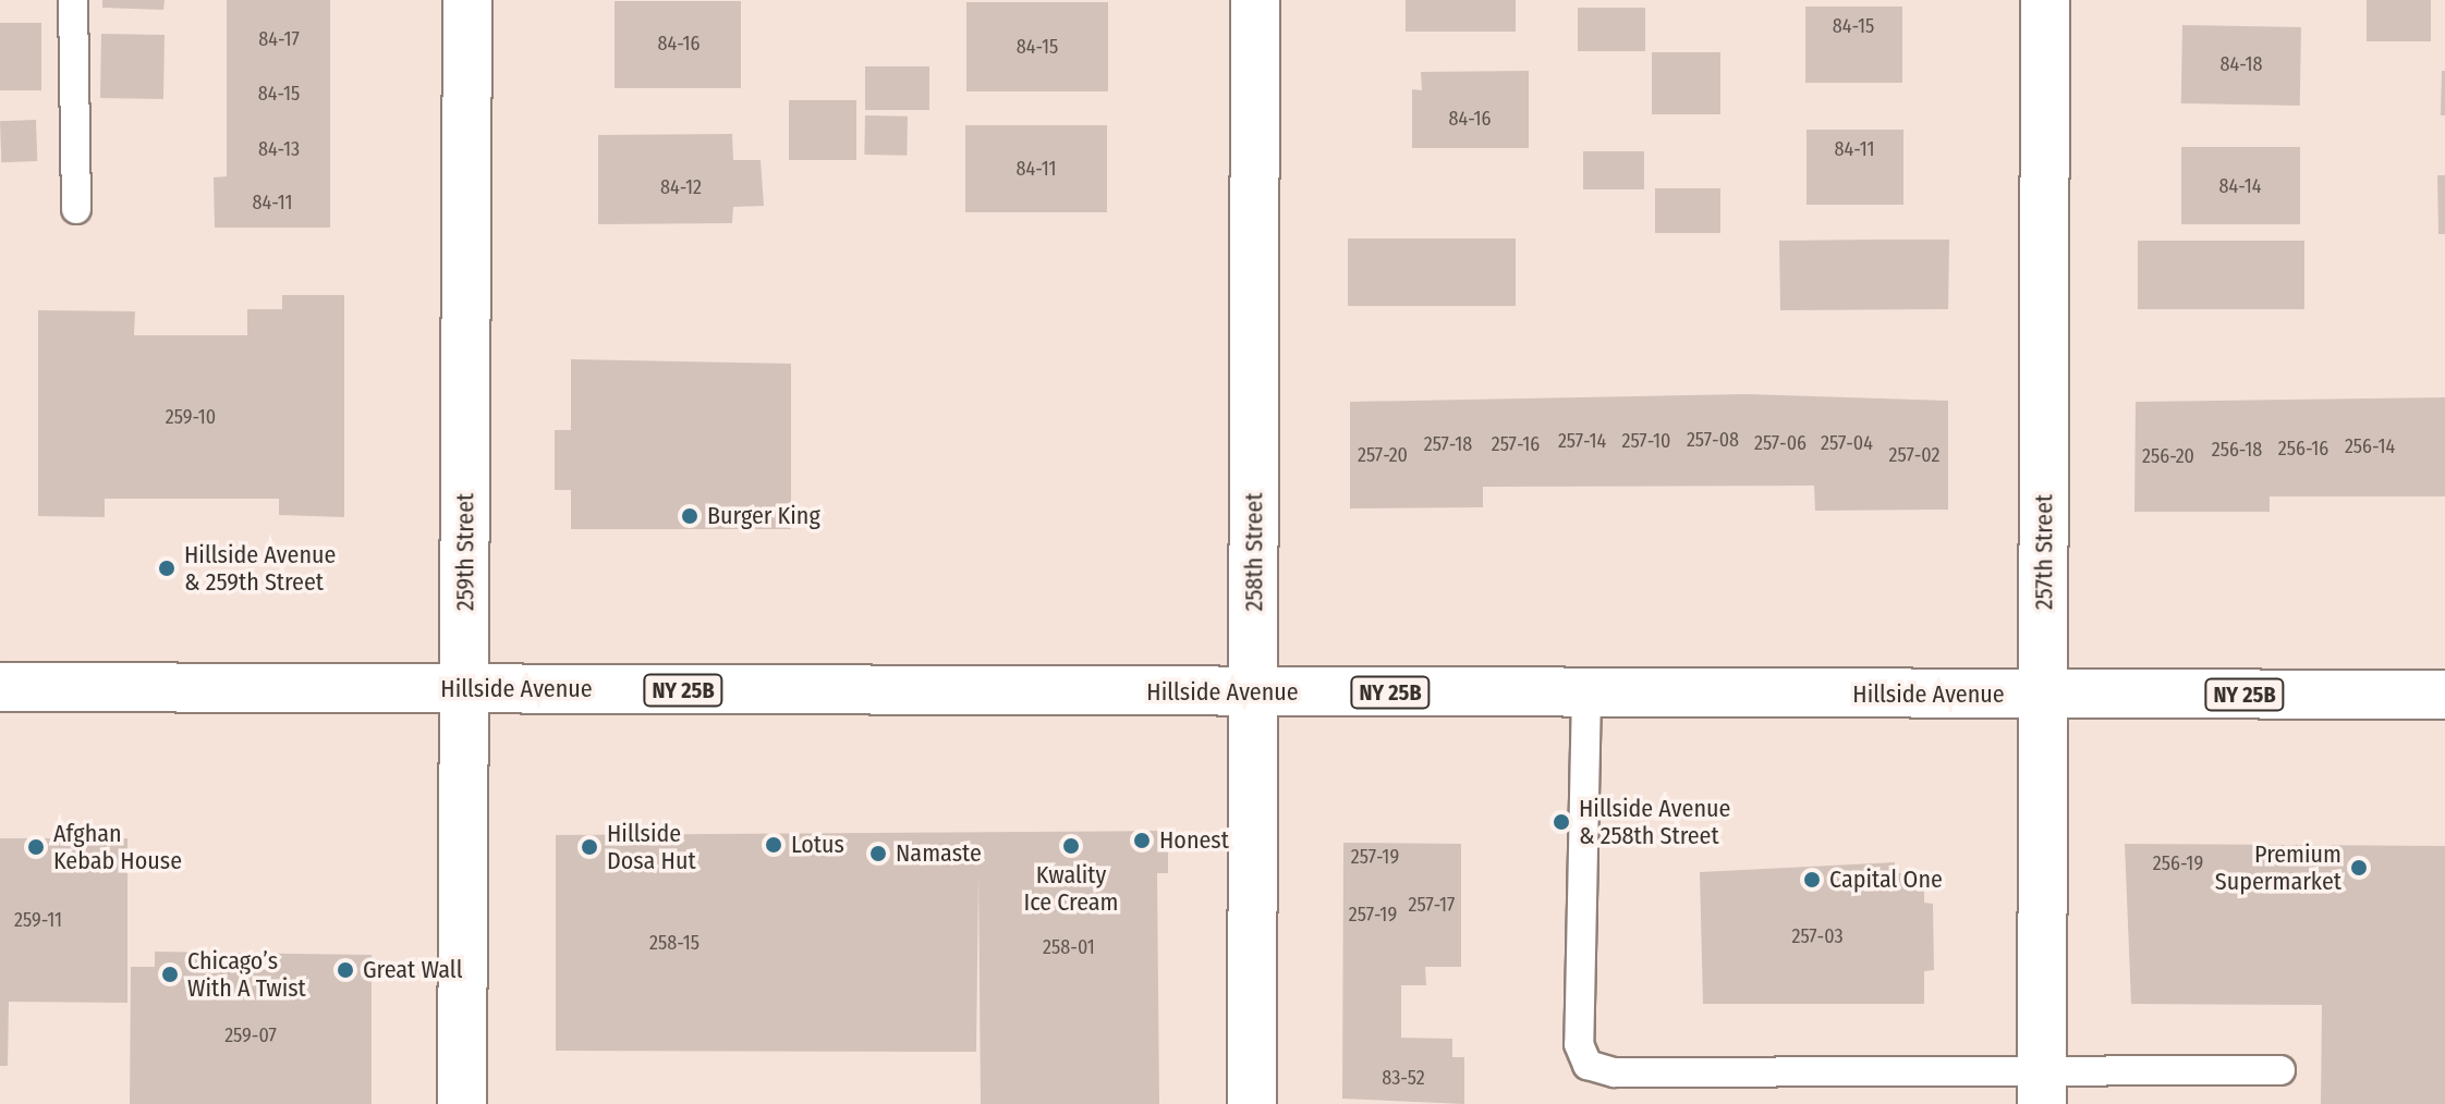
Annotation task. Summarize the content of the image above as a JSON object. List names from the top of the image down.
{
  "streets": {
    "street": [
      "259th Street",
      "258th Street",
      "257th Street",
      "Hillside Avenue",
      "NY 25B"
    ]
  },
  "crossings": [
    ["259th Street", "Hillside Avenue"],
    ["258th Street", "Hillside Avenue"],
    ["257th Street", "Hillside Avenue"]
  ],
  "places": [
    "Burger King",
    "Hillside Avenue & 259th Street",
    "Hillside Avenue & 258th Street",
    "Honest",
    "Lotus",
    "Kwality Ice Cream",
    "Afghan Kebab House",
    "Hillside Dosa Hut",
    "Namaste",
    "Premium Supermarket",
    "Capital One",
    "Great Wall",
    "Chicago’s With A Twist"
  ],
  "house_numbers": [
    "84-15",
    "84-17",
    "84-16",
    "84-15",
    "84-18",
    "84-15",
    "84-16",
    "84-13",
    "84-11",
    "84-11",
    "84-14",
    "84-12",
    "84-11",
    "259-10",
    "257-08",
    "257-14",
    "257-10",
    "257-06",
    "257-04",
    "257-18",
    "257-16",
    "256-14",
    "256-16",
    "256-18",
    "257-20",
    "257-02",
    "256-20",
    "257-19",
    "256-19",
    "257-17",
    "257-19",
    "259-11",
    "257-03",
    "258-15",
    "258-01",
    "259-07",
    "83-52"
  ]
}
